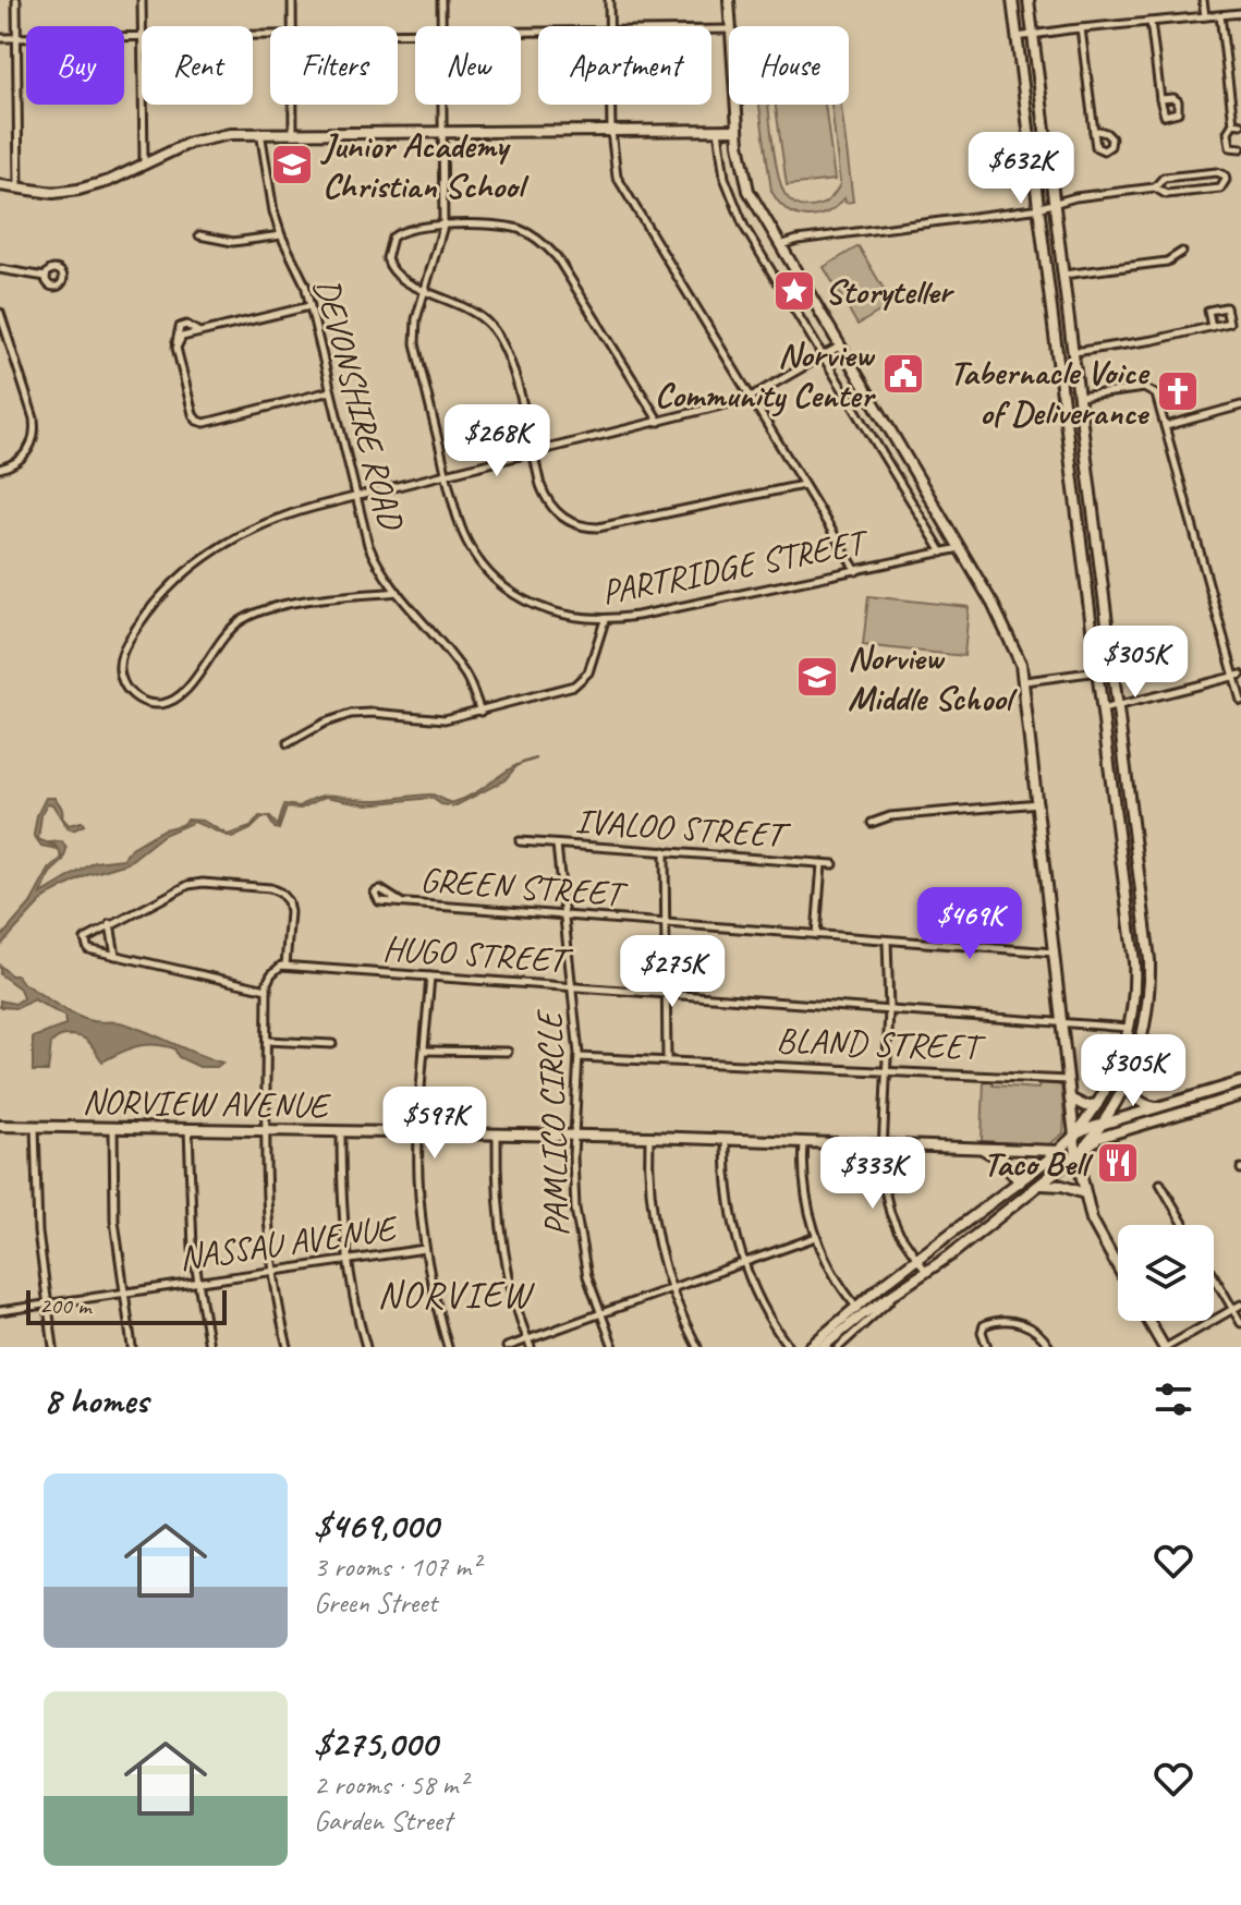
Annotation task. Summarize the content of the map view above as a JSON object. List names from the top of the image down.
{
  "streets": {
    "main road": ["NORVIEW AVENUE"],
    "street": [
      "DEVONSHIRE ROAD",
      "PARTRIDGE STREET",
      "IVALOO STREET",
      "GREEN STREET",
      "HUGO STREET",
      "BLAND STREET",
      "PAMLICO CIRCLE",
      "NASSAU AVENUE"
    ]
  },
  "crossings": [
    ["IVALOO STREET", "PAMLICO CIRCLE"],
    ["GREEN STREET", "PAMLICO CIRCLE"],
    ["HUGO STREET", "PAMLICO CIRCLE"],
    ["BLAND STREET", "PAMLICO CIRCLE"],
    ["NORVIEW AVENUE", "PAMLICO CIRCLE"]
  ],
  "districts": ["NORVIEW"],
  "places": {
    "school or university": ["Junior Academy Christian School", "Norview Middle School"],
    "place": ["Storyteller"],
    "public building": ["Norview Community Center"],
    "church": ["Tabernacle Voice of Deliverance"],
    "restaurant": ["Taco Bell"]
  },
  "scale_bar": "200 m",
  "page": {
    "chip": [
      "Buy",
      "Rent",
      "Filters",
      "New",
      "Apartment",
      "House"
    ],
    "price": [
      "$632K",
      "$268K",
      "$305K",
      "$469K",
      "$275K",
      "$305K",
      "$597K",
      "$333K"
    ],
    "scale": "200 m",
    "heading": "8 homes",
    "list": [
      {
        "name": "$469,000",
        "note": "3 rooms · 107 m² · Green Street"
      },
      {
        "name": "$275,000",
        "note": "2 rooms · 58 m² · Garden Street"
      }
    ]
  }
}
